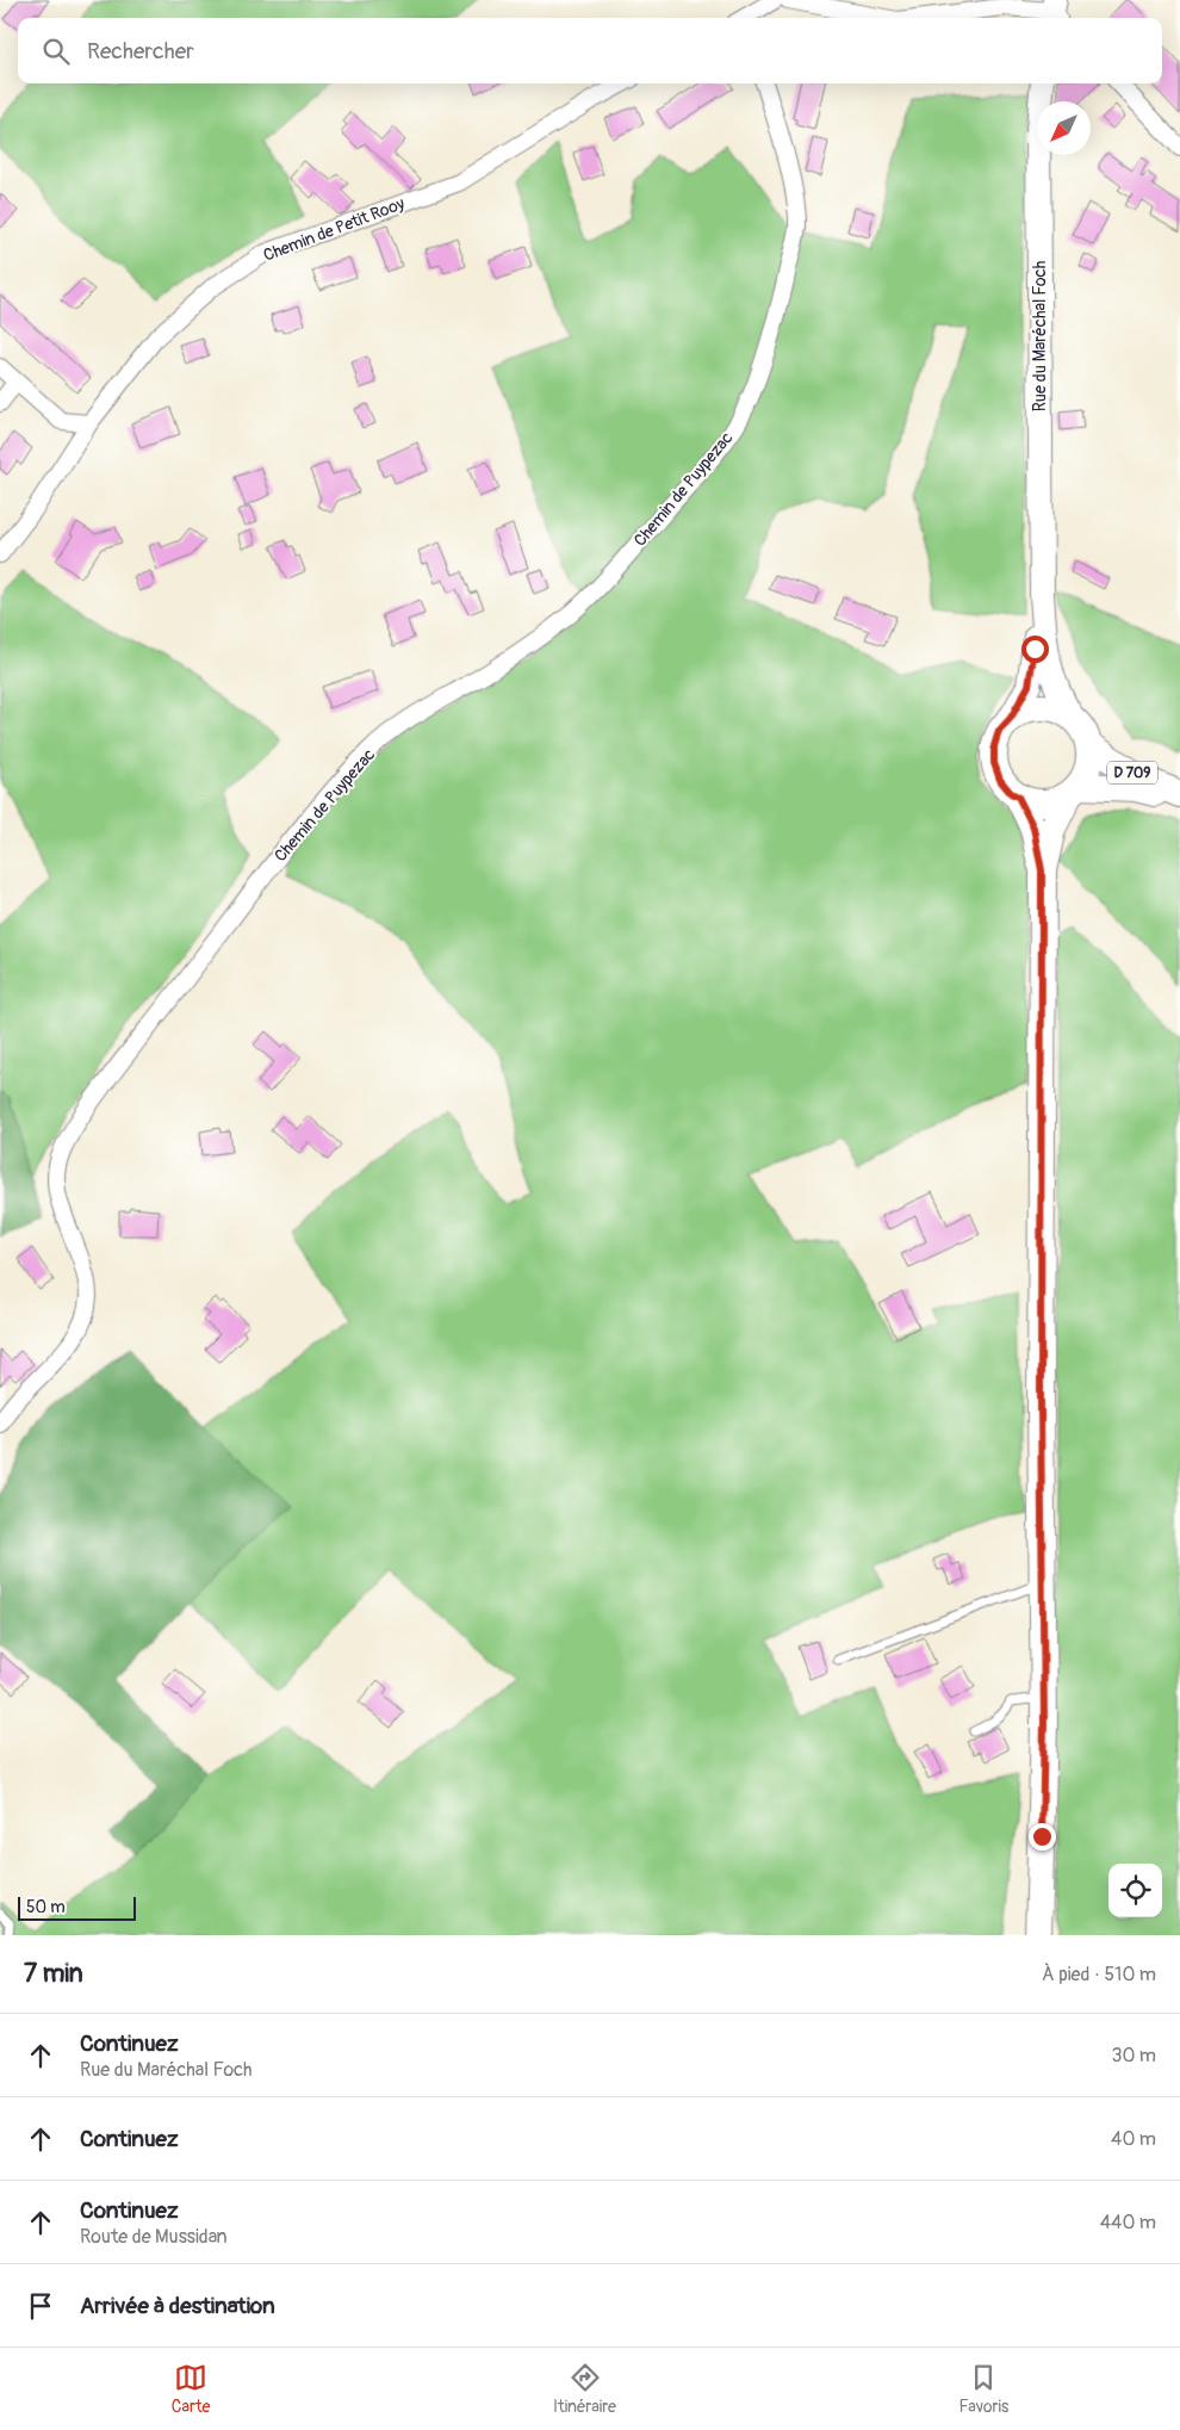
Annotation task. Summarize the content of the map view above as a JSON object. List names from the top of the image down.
{
  "streets": {
    "main road": ["Rue du Maréchal Foch", "D 709"],
    "street": ["Chemin de Petit Rooy", "Chemin de Puypezac"]
  },
  "crossings": [
    ["Rue du Maréchal Foch", "D 709"]
  ],
  "scale_bar": "50 m",
  "north": "bottom left",
  "page": {
    "search": "Rechercher",
    "scale": "50 m",
    "heading": ["7 min", "À pied · 510 m"],
    "list": [
      ["Continuez", "Rue du Maréchal Foch", "30 m"],
      ["Continuez", "40 m"],
      ["Continuez", "Route de Mussidan", "440 m"],
      "Arrivée à destination"
    ],
    "nav": ["Carte", "Itinéraire", "Favoris"]
  }
}
